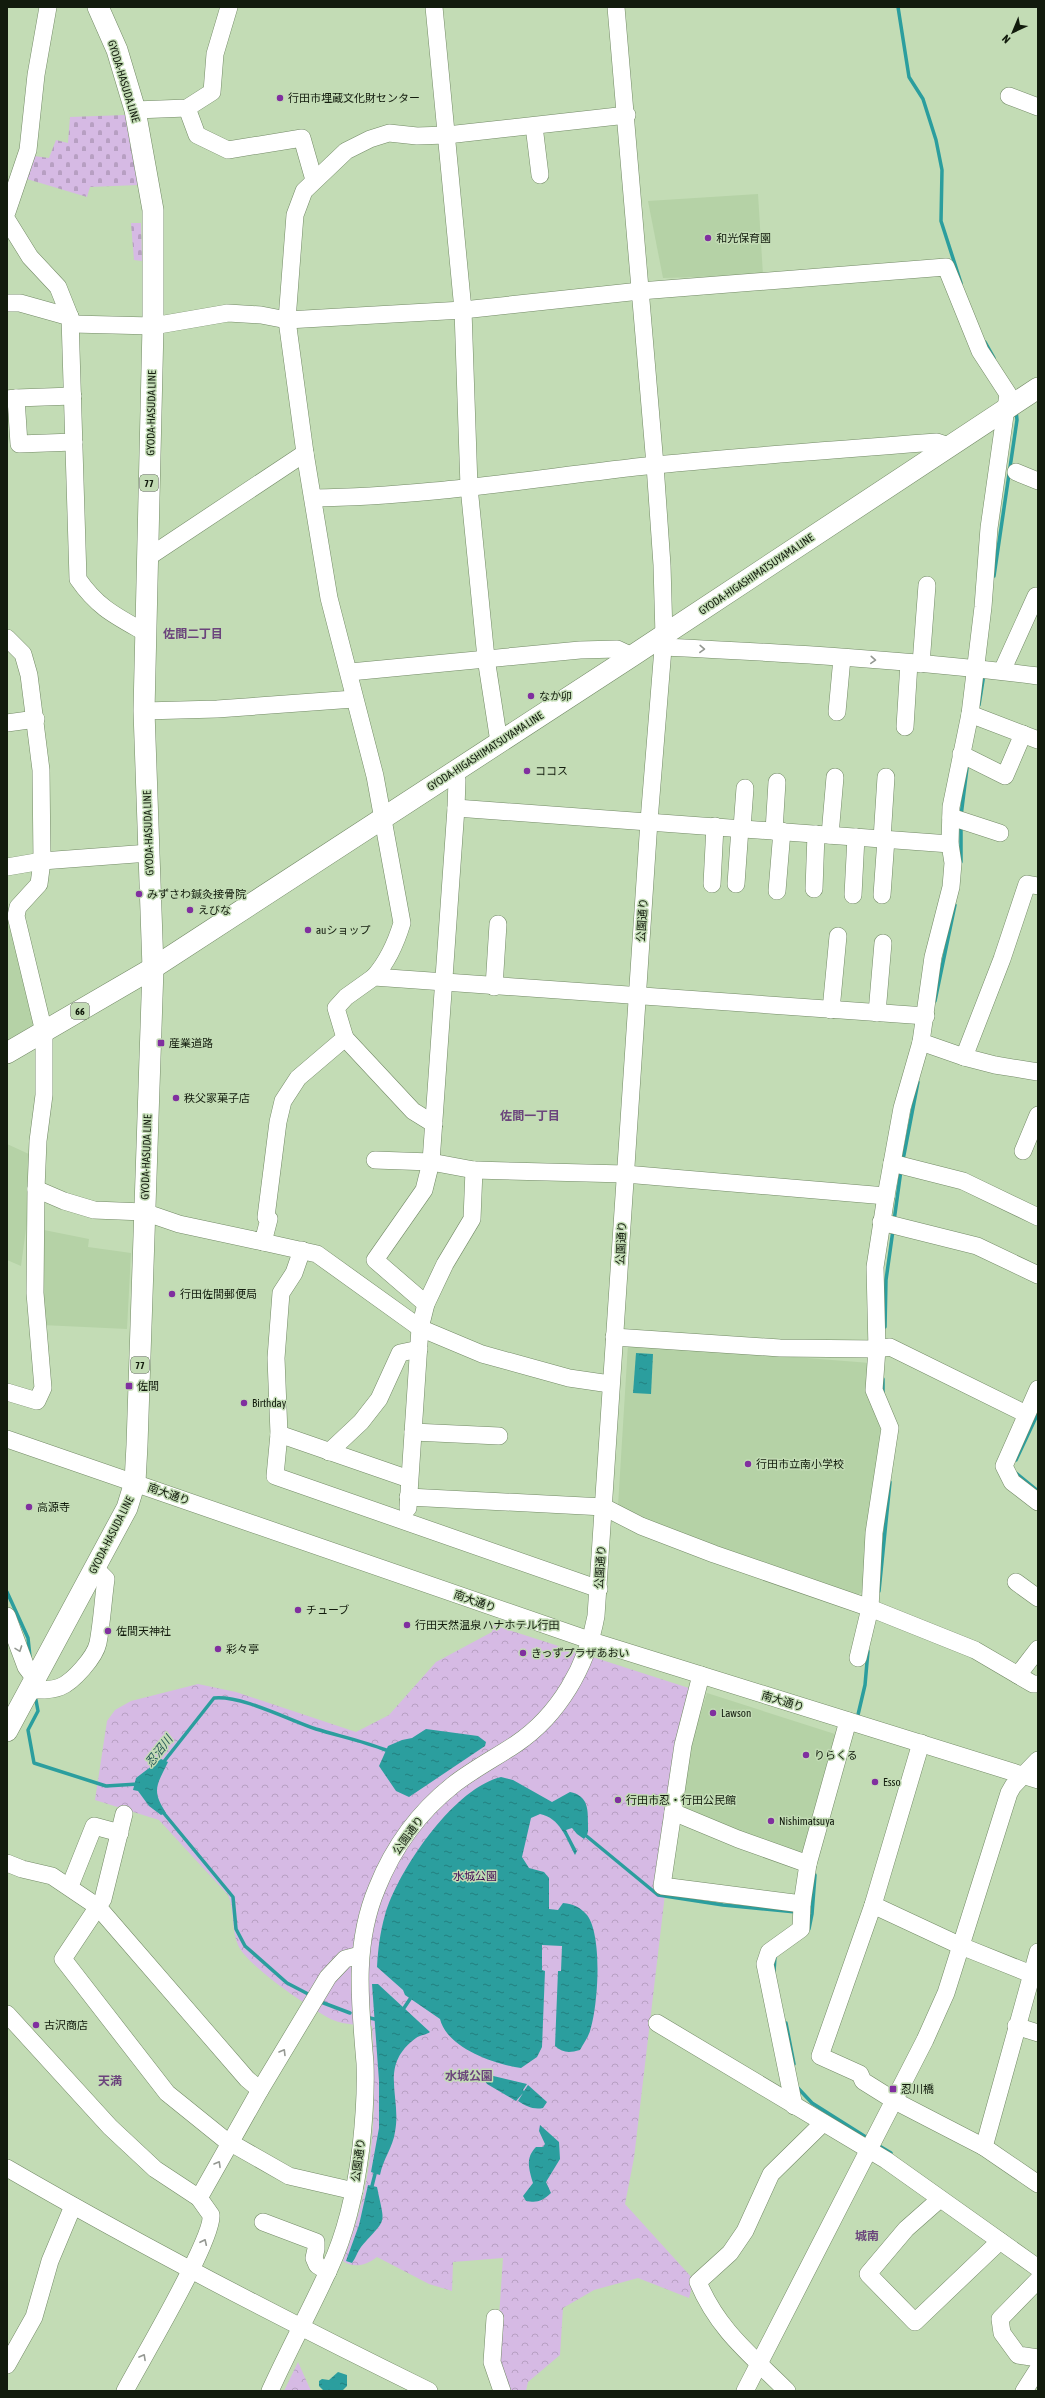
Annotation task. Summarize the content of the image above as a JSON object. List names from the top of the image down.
{
  "streets": {
    "main road": [
      "GYODA-HASUDA LINE",
      "77",
      "GYODA-HIGASHIMATSUYAMA LINE",
      "66"
    ],
    "street": ["公園通り", "南大通り"]
  },
  "crossings": [
    ["GYODA-HASUDA LINE", "GYODA-HIGASHIMATSUYAMA LINE"],
    ["GYODA-HASUDA LINE", "南大通り"],
    ["GYODA-HIGASHIMATSUYAMA LINE", "公園通り"],
    ["公園通り", "南大通り"]
  ],
  "districts": [
    "佐間二丁目",
    "佐間一丁目",
    "水城公園",
    "天満",
    "城南"
  ],
  "water": ["忍沼川"],
  "parks": ["水城公園"],
  "places": {
    "other": [
      "行田市埋蔵文化財センター",
      "和光保育園",
      "なか卯",
      "ココス",
      "みずさわ鍼灸接骨院",
      "えびな",
      "auショップ",
      "秩父家菓子店",
      "行田佐間郵便局",
      "Birthday",
      "行田市立南小学校",
      "高源寺",
      "チューブ",
      "行田天然温泉 ハナホテル行田",
      "佐間天神社",
      "彩々亭",
      "きっずプラザあおい",
      "Lawson",
      "りらくる",
      "Esso",
      "行田市忍・行田公民館",
      "Nishimatsuya",
      "古沢商店"
    ],
    "transit": ["産業道路", "佐間", "忍川橋"]
  },
  "north": "bottom left"
}
